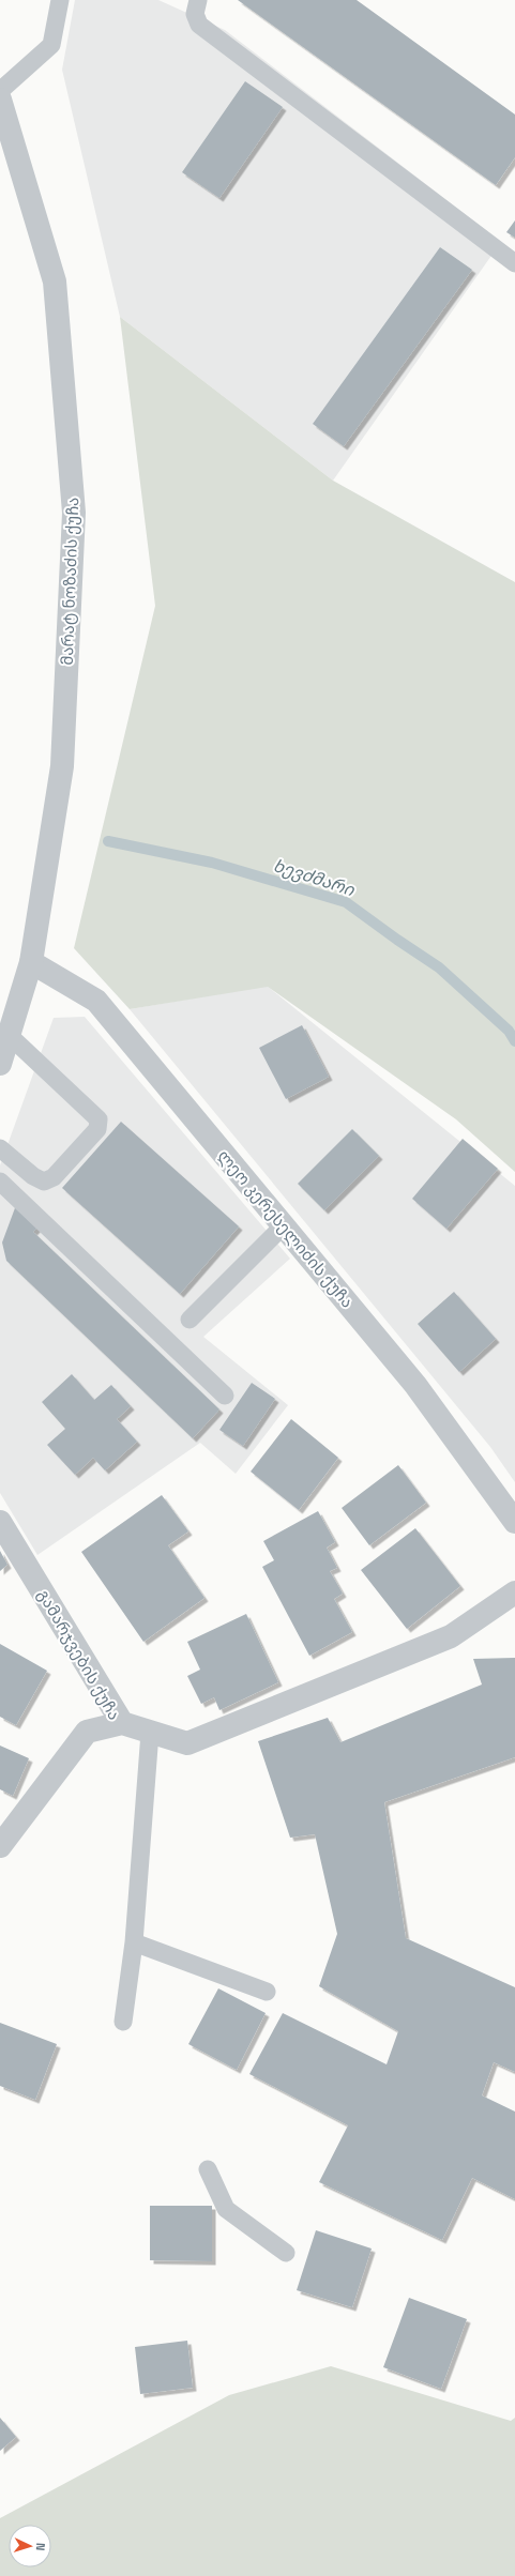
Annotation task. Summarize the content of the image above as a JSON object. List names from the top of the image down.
{
  "streets": {
    "street": ["მარატ ნოზაძის ქუჩა", "ლეო კერესელიძის ქუჩა", "გამარჯვების ქუჩა"]
  },
  "crossings": [
    ["მარატ ნოზაძის ქუჩა", "ლეო კერესელიძის ქუჩა"]
  ],
  "water": ["ხევძმარი"],
  "north": "right"
}
